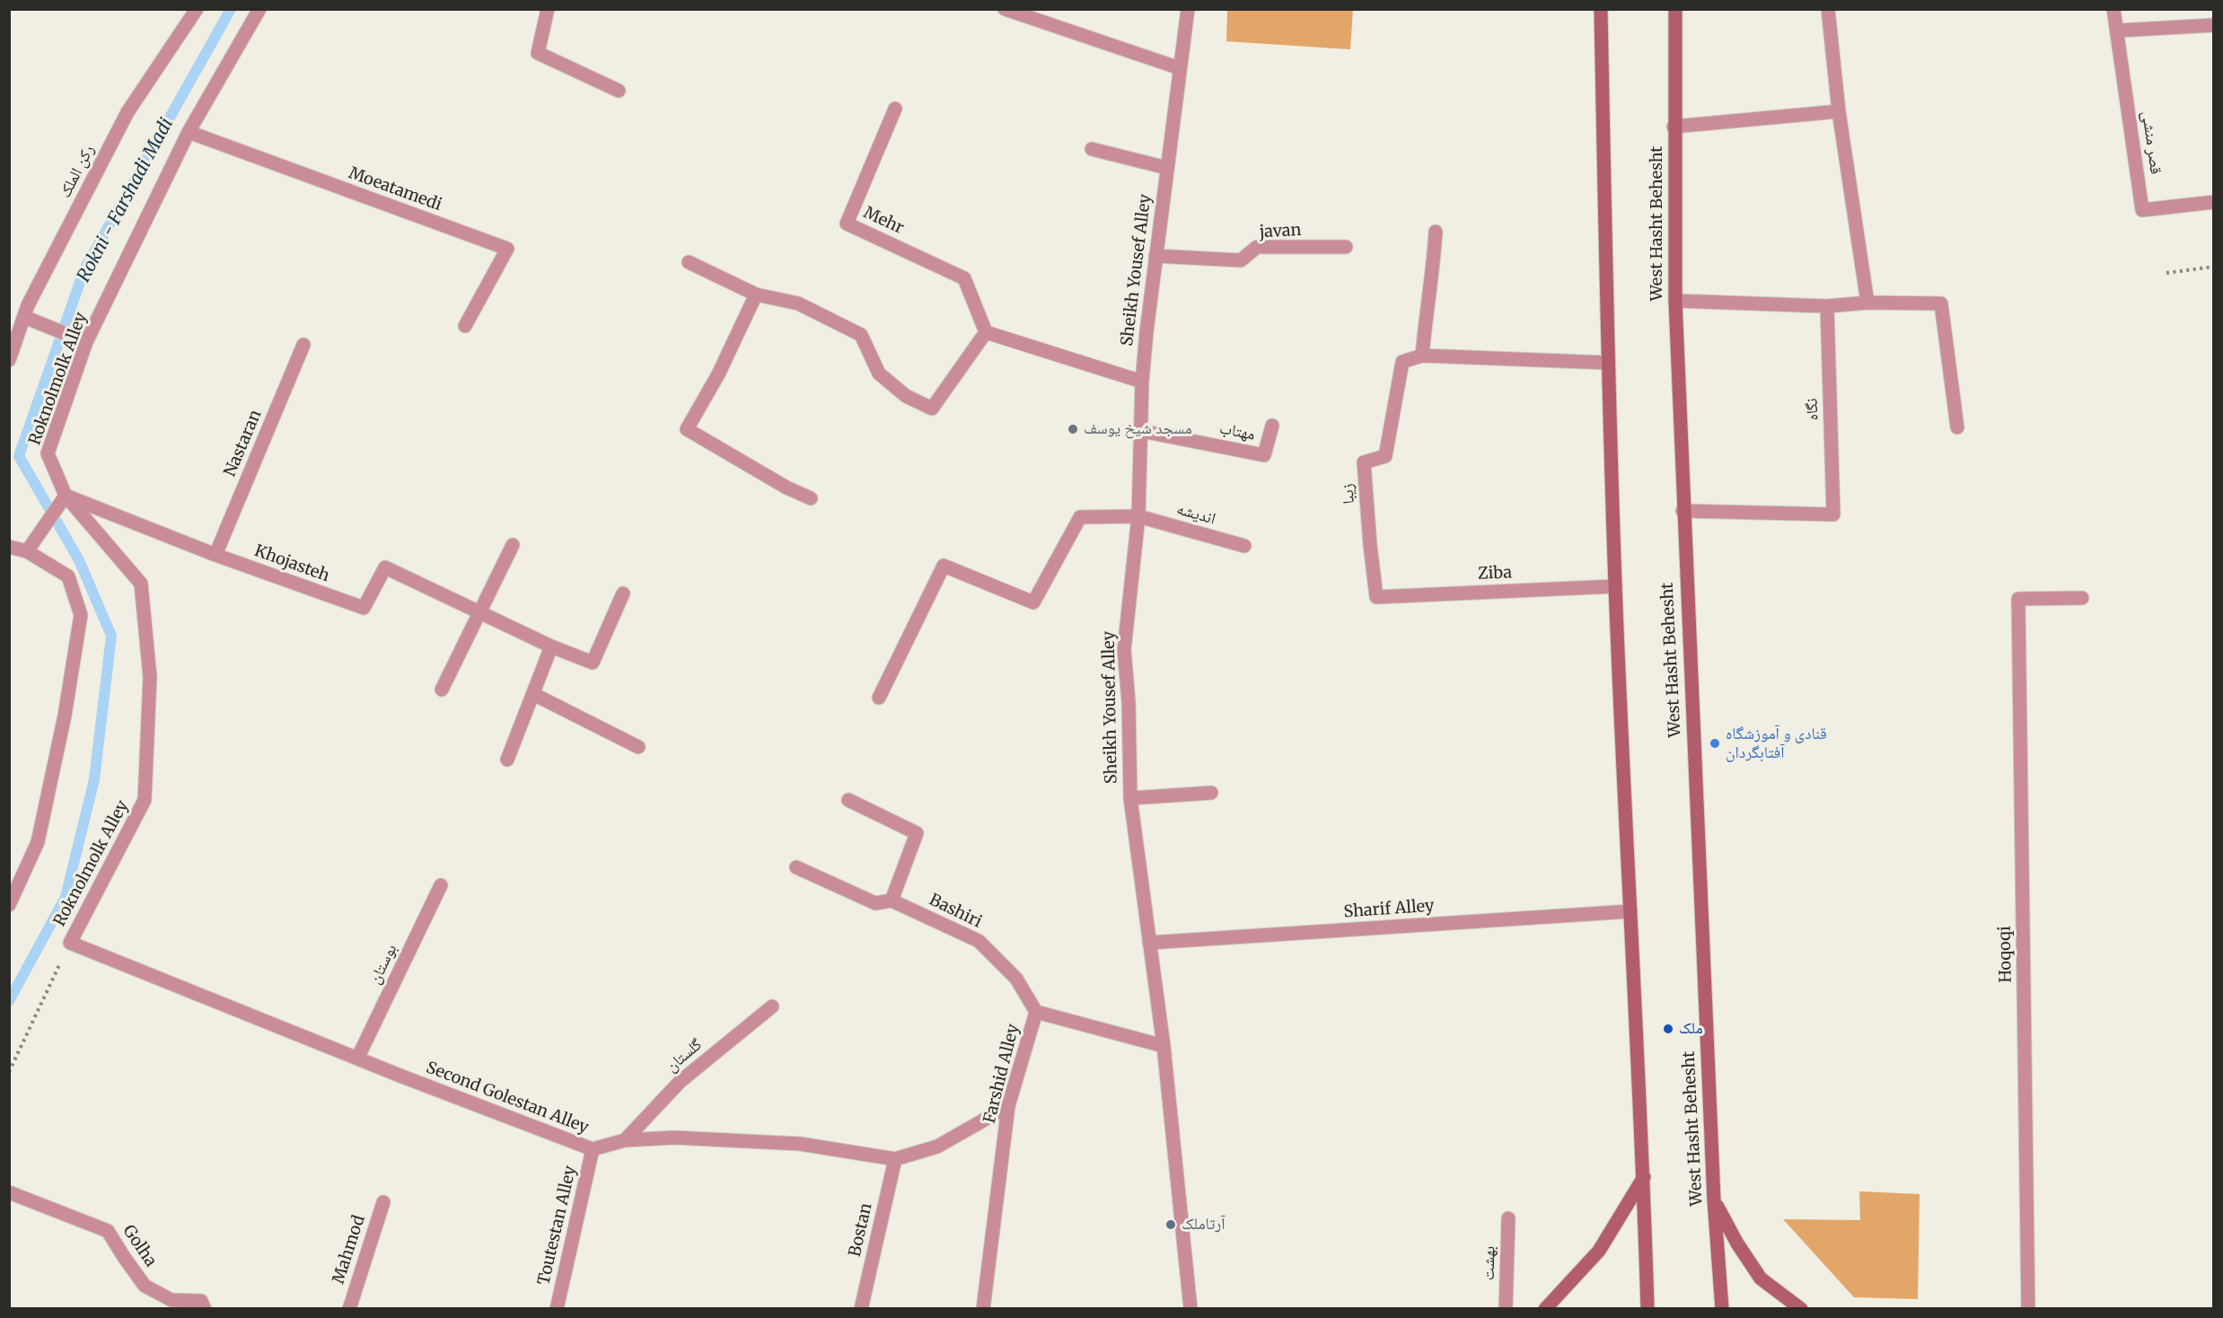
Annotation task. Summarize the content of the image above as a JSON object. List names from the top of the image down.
{
  "streets": {
    "main road": ["West Hasht Behesht"],
    "street": [
      "قصر منشی",
      "رکن الملک",
      "Moeatamedi",
      "Mehr",
      "javan",
      "Sheikh Yousef Alley",
      "Roknolmolk Alley",
      "نگاه",
      "مهتاب",
      "Nastaran",
      "اندیشه",
      "Khojasteh",
      "Ziba",
      "Sharif Alley",
      "Bashiri",
      "Hoqoqi",
      "بوستان",
      "گلستان",
      "Farshid Alley",
      "Second Golestan Alley",
      "Toutestan Alley",
      "Bostan",
      "Golha",
      "Mahmod",
      "بهشت"
    ]
  },
  "crossings": [
    ["Moeatamedi", "Roknolmolk Alley"],
    ["West Hasht Behesht", "نگاه"],
    ["javan", "Sheikh Yousef Alley"],
    ["Sheikh Yousef Alley", "مهتاب"],
    ["Sheikh Yousef Alley", "اندیشه"],
    ["Sheikh Yousef Alley", "Sharif Alley"],
    ["Sheikh Yousef Alley", "Farshid Alley"],
    ["Roknolmolk Alley", "Khojasteh"],
    ["Roknolmolk Alley", "Second Golestan Alley"],
    ["Nastaran", "Khojasteh"],
    ["Bashiri", "Farshid Alley"],
    ["بوستان", "Second Golestan Alley"],
    ["گلستان", "Second Golestan Alley"],
    ["Farshid Alley", "Second Golestan Alley"],
    ["Second Golestan Alley", "Toutestan Alley"],
    ["Second Golestan Alley", "Bostan"]
  ],
  "water": ["Rokni - Farshadi Madi"],
  "places": [
    "مسجد شیخ یوسف",
    "قنادی و آموزشگاه آفتابگردان",
    "ملک",
    "آرتاملک"
  ]
}
